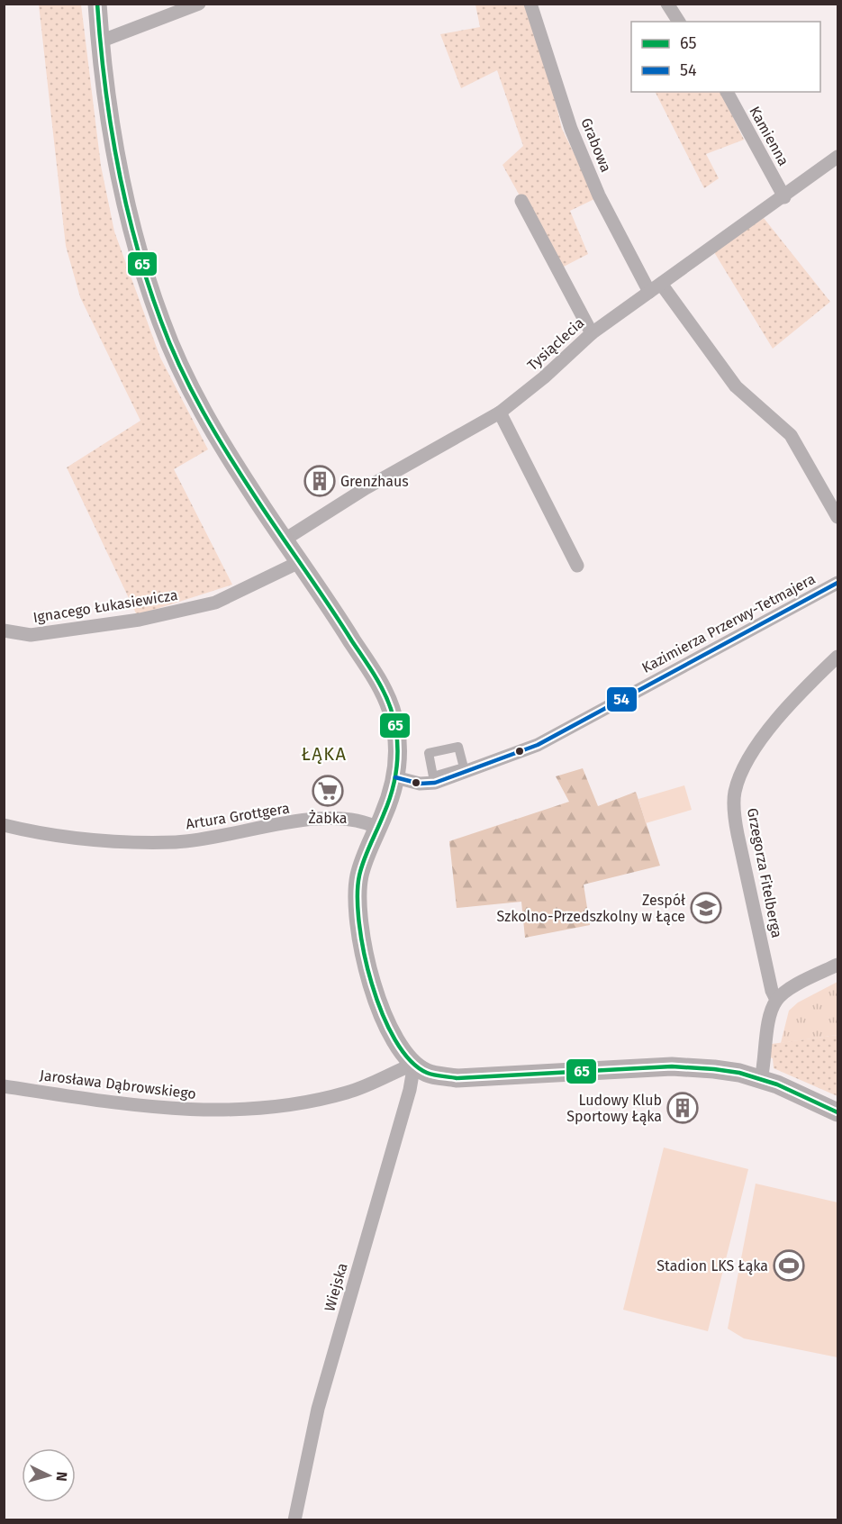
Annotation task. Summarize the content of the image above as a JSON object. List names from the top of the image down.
{
  "streets": {
    "street": [
      "Kamienna",
      "Grabowa",
      "Tysiąclecia",
      "Ignacego Łukasiewicza",
      "Kazimierza Przerwy-Tetmajera",
      "Artura Grottgera",
      "Grzegorza Fitelberga",
      "Jarosława Dąbrowskiego",
      "Wiejska"
    ]
  },
  "crossings": [
    ["Kamienna", "Tysiąclecia"],
    ["Grabowa", "Tysiąclecia"],
    ["Jarosława Dąbrowskiego", "Wiejska"]
  ],
  "districts": ["ŁĄKA"],
  "places": {
    "building": ["Grenzhaus", "Ludowy Klub Sportowy Łąka"],
    "supermarket": ["Żabka"],
    "school or university": ["Zespół Szkolno-Przedszkolny w Łące"],
    "sports": ["Stadion LKS Łąka"]
  },
  "lines": ["transit line 65", "transit line 54"],
  "legend": ["65", "54"],
  "north": "right"
}
